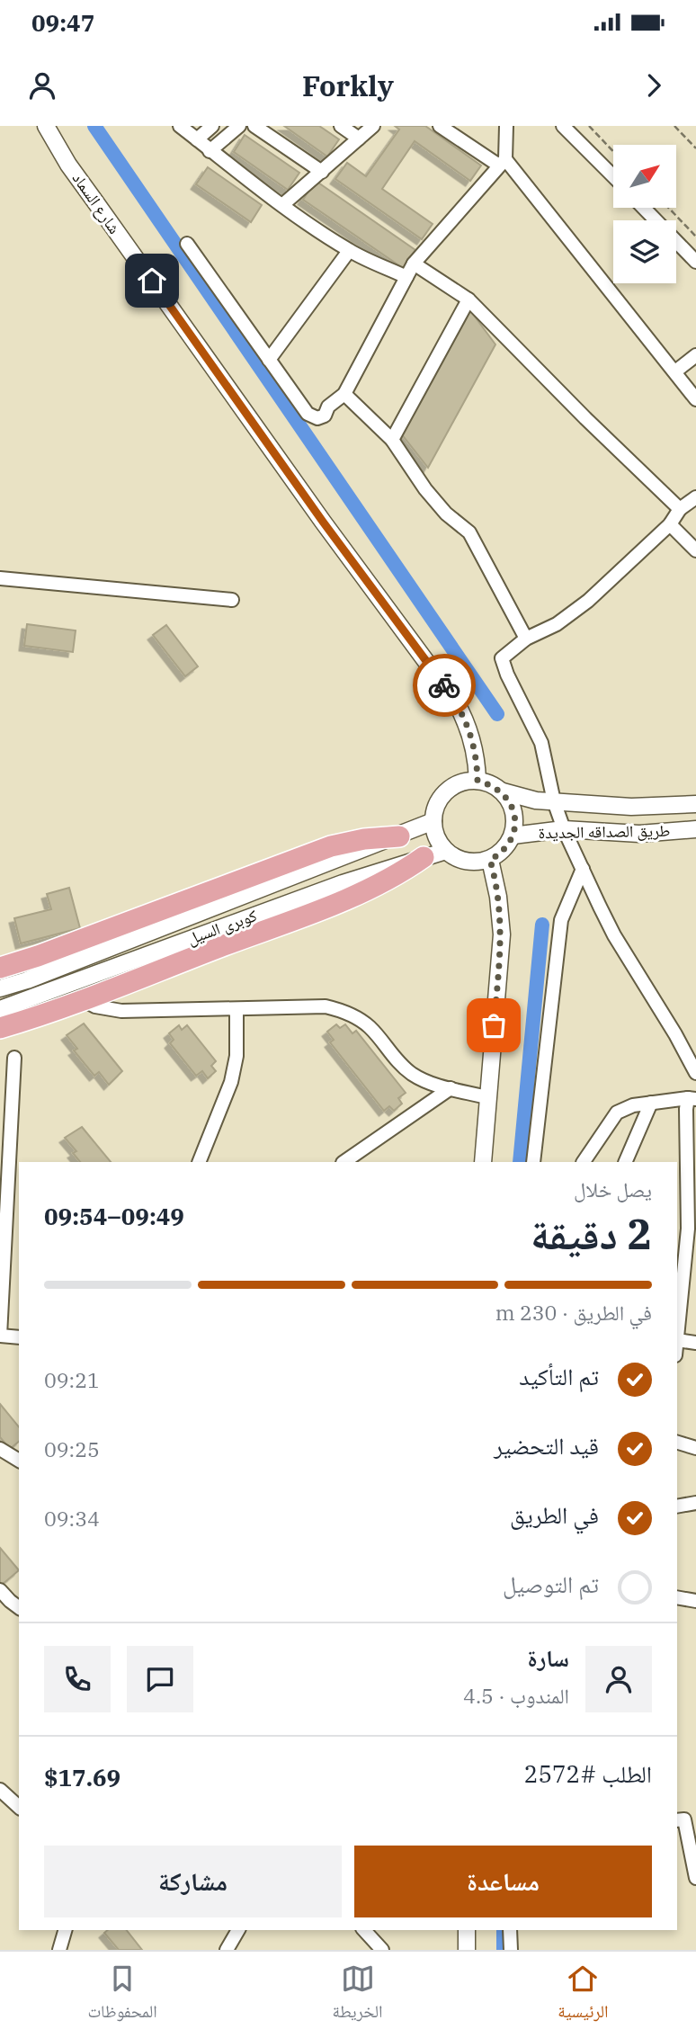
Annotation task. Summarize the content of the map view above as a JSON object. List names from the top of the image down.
{
  "streets": {
    "street": ["شارع السماد", "طريق الصداقه الجديدة", "كوبرى السيل"]
  },
  "crossings": [
    ["شارع السماد", "طريق الصداقه الجديدة"],
    ["شارع السماد", "كوبرى السيل"],
    ["طريق الصداقه الجديدة", "كوبرى السيل"]
  ],
  "north": "top right",
  "page": {
    "status": "09:47",
    "header": "Forkly",
    "heading": ["2 دقيقة", "يصل خلال", "09:49–09:54"],
    "panel": [
      "سارة",
      "المندوب · 4.5",
      "الطلب #2572",
      "$17.69"
    ],
    "bar": "في الطريق · 230 m",
    "list": [
      ["تم التأكيد", "09:21"],
      ["قيد التحضير", "09:25"],
      ["في الطريق", "09:34"],
      "تم التوصيل"
    ],
    "buttons": ["مساعدة", "مشاركة"],
    "tabs": ["الرئيسية", "الخريطة", "المحفوظات"]
  }
}
